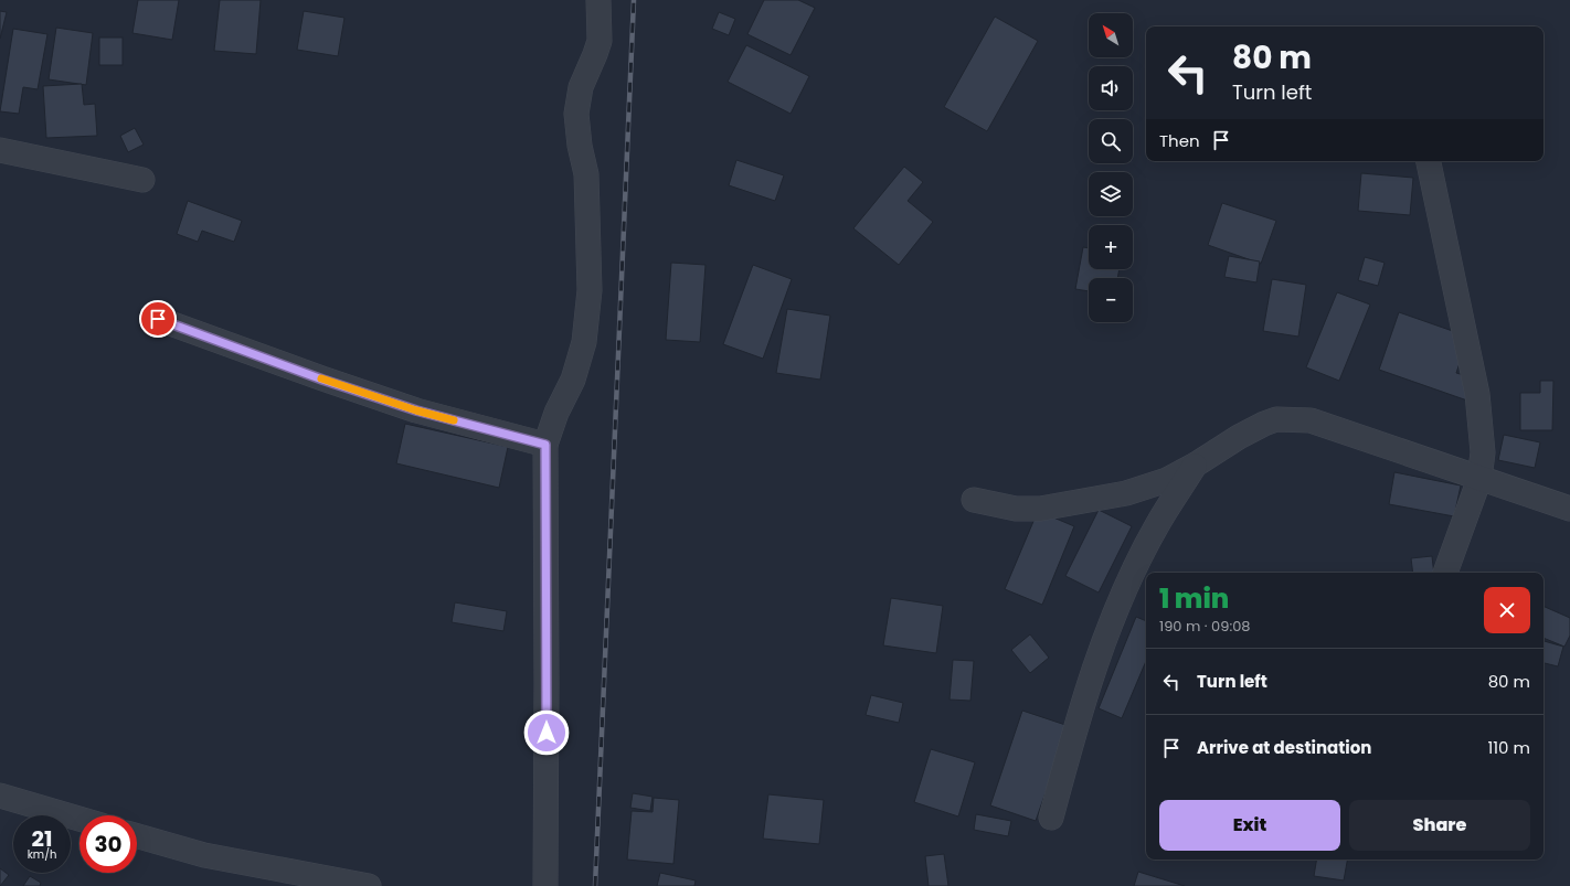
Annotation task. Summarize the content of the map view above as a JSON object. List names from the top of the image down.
{
  "north": "top left",
  "page": {
    "map_buttons": ["+", "−"],
    "turn": ["80 m", "Turn left"],
    "then": "Then",
    "heading": ["1 min", "190 m · 09:08"],
    "list": [
      {
        "name": "Turn left",
        "value": "80 m"
      },
      {
        "name": "Arrive at destination",
        "value": "110 m"
      }
    ],
    "buttons": ["Exit", "Share"],
    "speed": "21 km/h",
    "limit": "30"
  }
}
